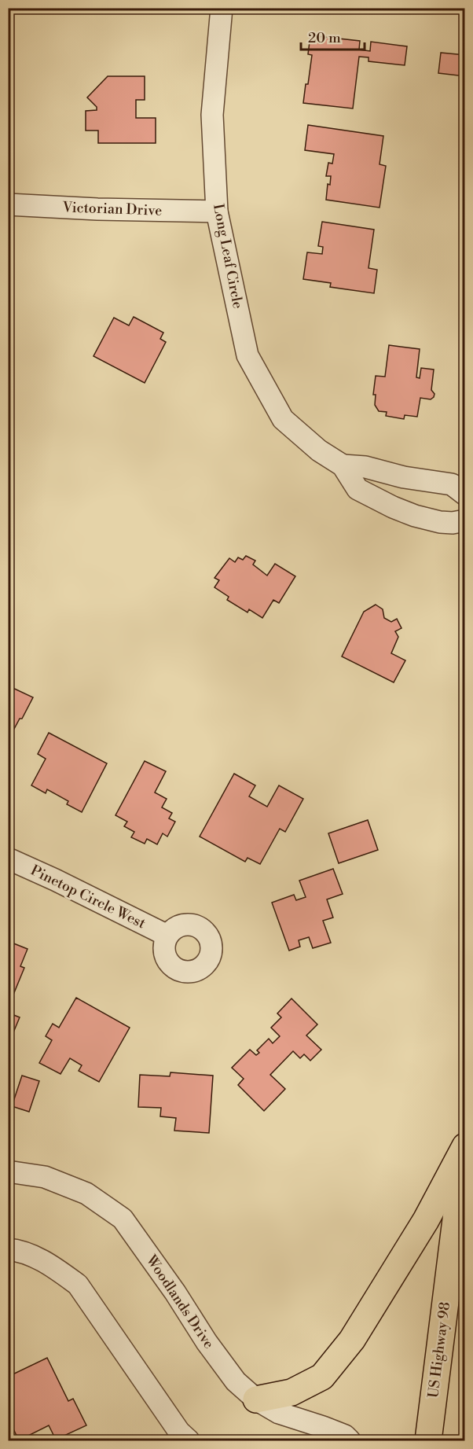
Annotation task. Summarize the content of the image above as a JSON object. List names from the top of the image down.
{
  "streets": {
    "main road": ["US Highway 98"],
    "street": [
      "Victorian Drive",
      "Long Leaf Circle",
      "Pinetop Circle West",
      "Woodlands Drive"
    ]
  },
  "crossings": [
    ["Victorian Drive", "Long Leaf Circle"]
  ],
  "scale_bar": "20 m"
}
